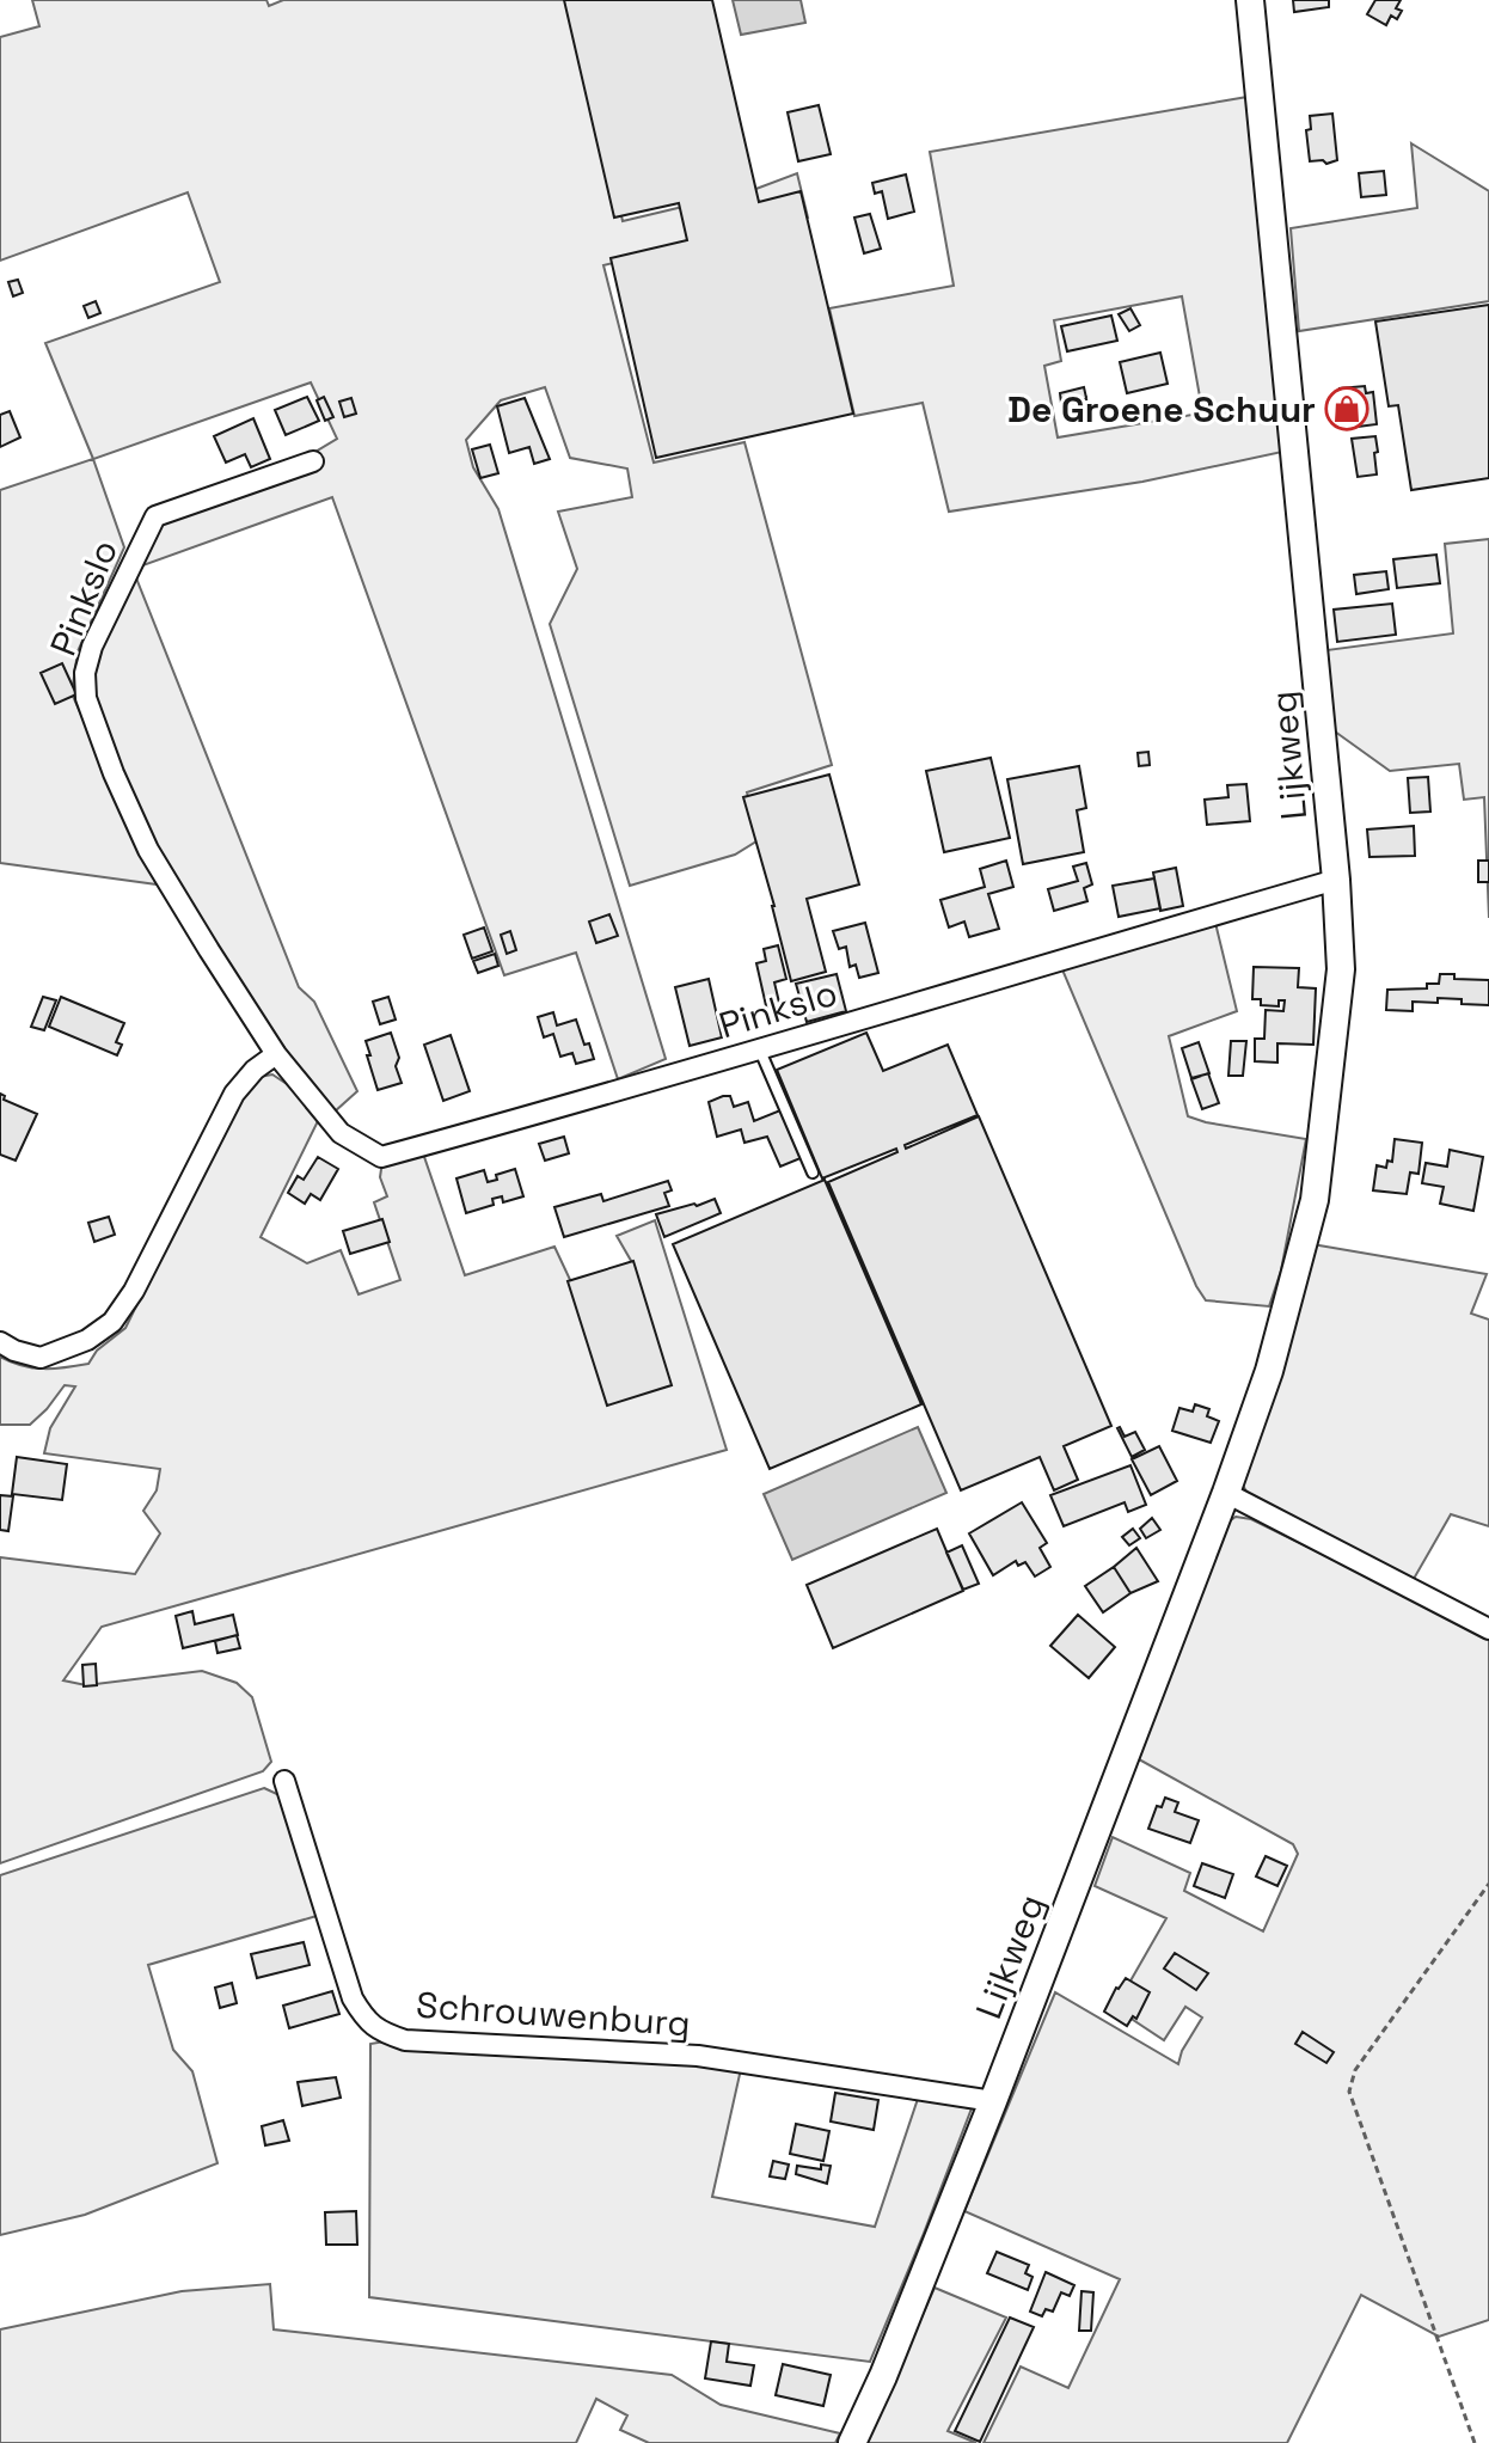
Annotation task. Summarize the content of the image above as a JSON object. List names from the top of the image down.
{
  "streets": {
    "street": ["Pinkslo", "Lijkweg", "Schrouwenburg"]
  },
  "crossings": [
    ["Pinkslo", "Lijkweg"],
    ["Lijkweg", "Schrouwenburg"]
  ],
  "places": {
    "shop": ["De Groene Schuur"]
  }
}
